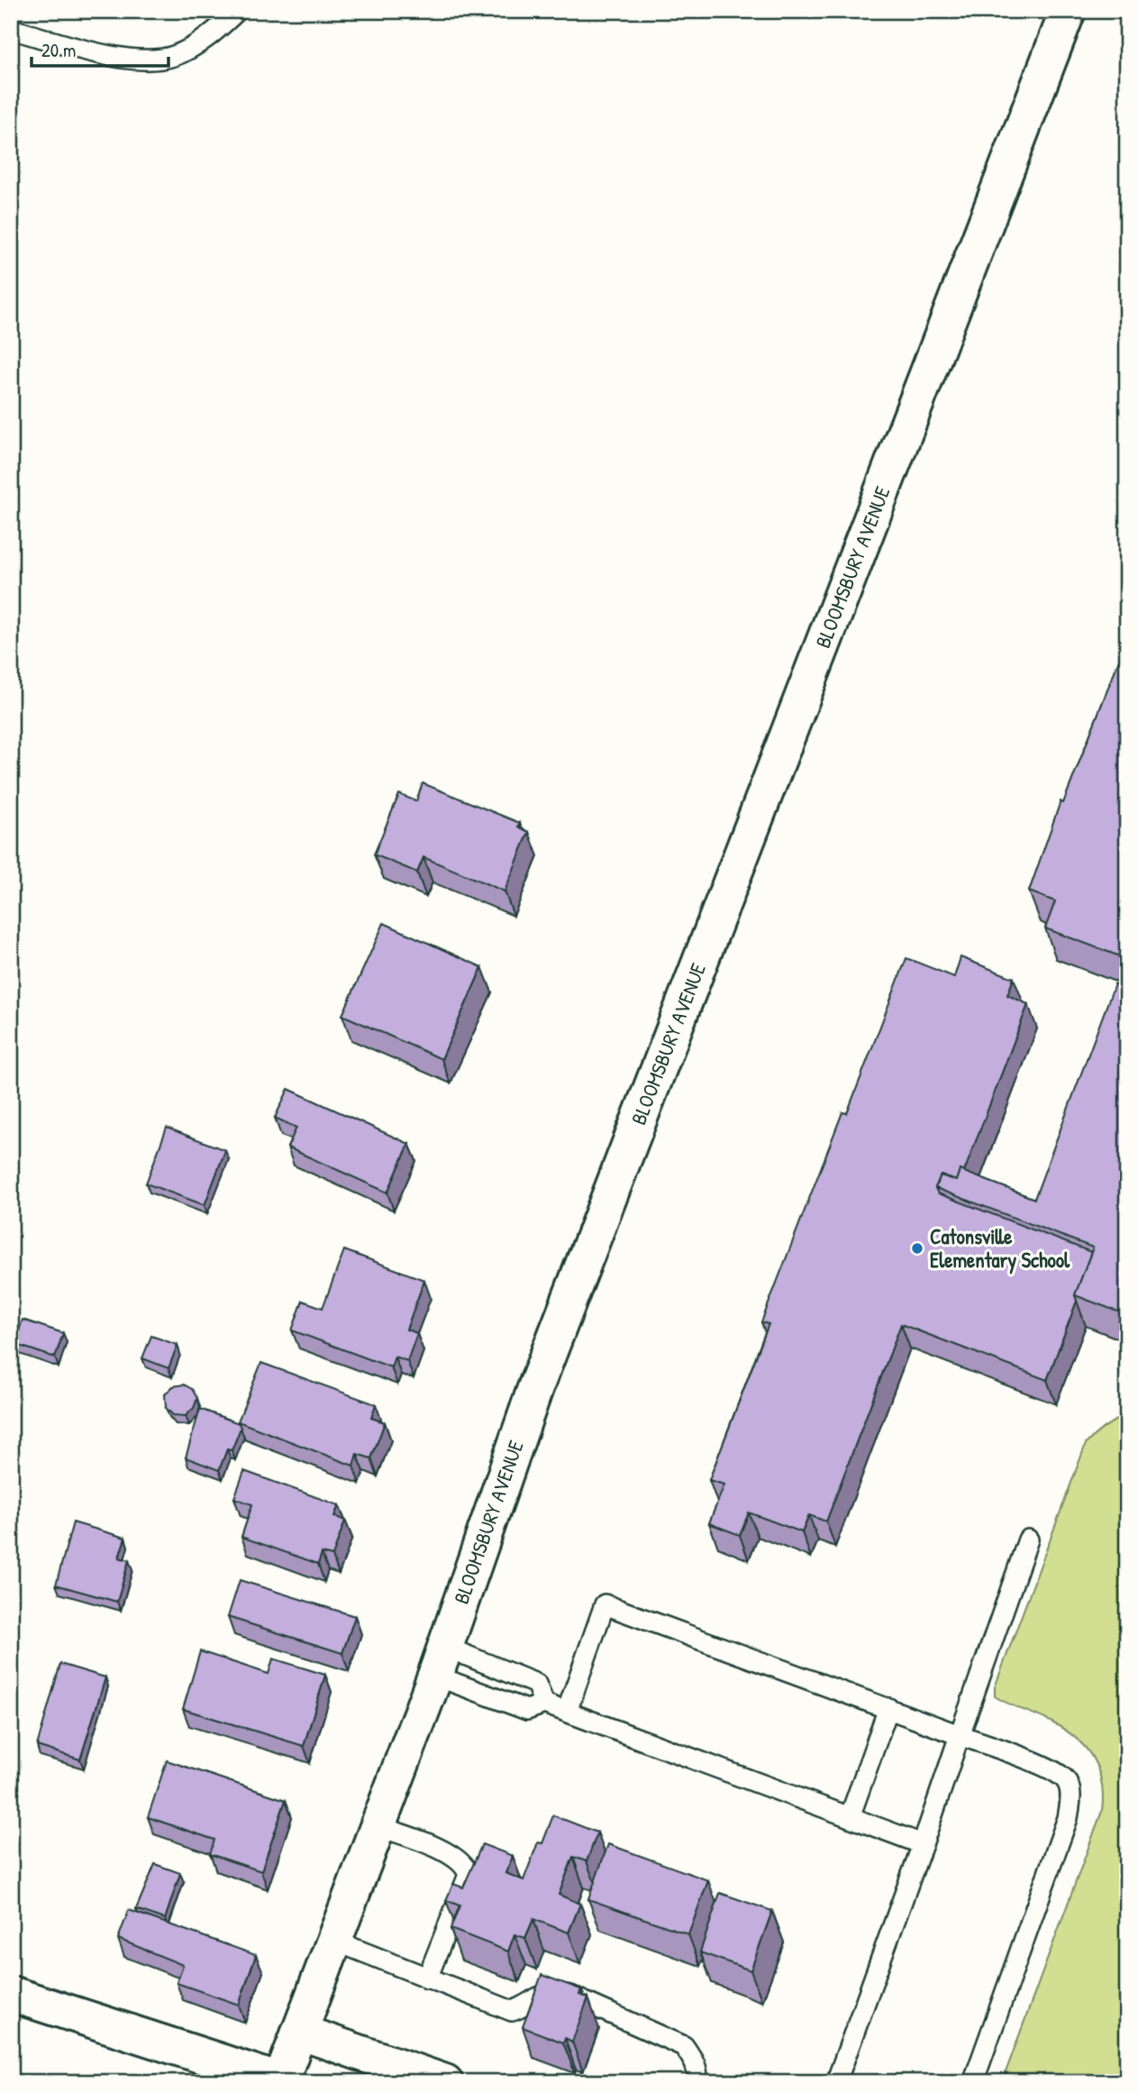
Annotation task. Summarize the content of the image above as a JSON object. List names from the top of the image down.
{
  "streets": {
    "main road": ["BLOOMSBURY AVENUE"]
  },
  "places": ["Catonsville Elementary School"],
  "scale_bar": "20 m"
}
